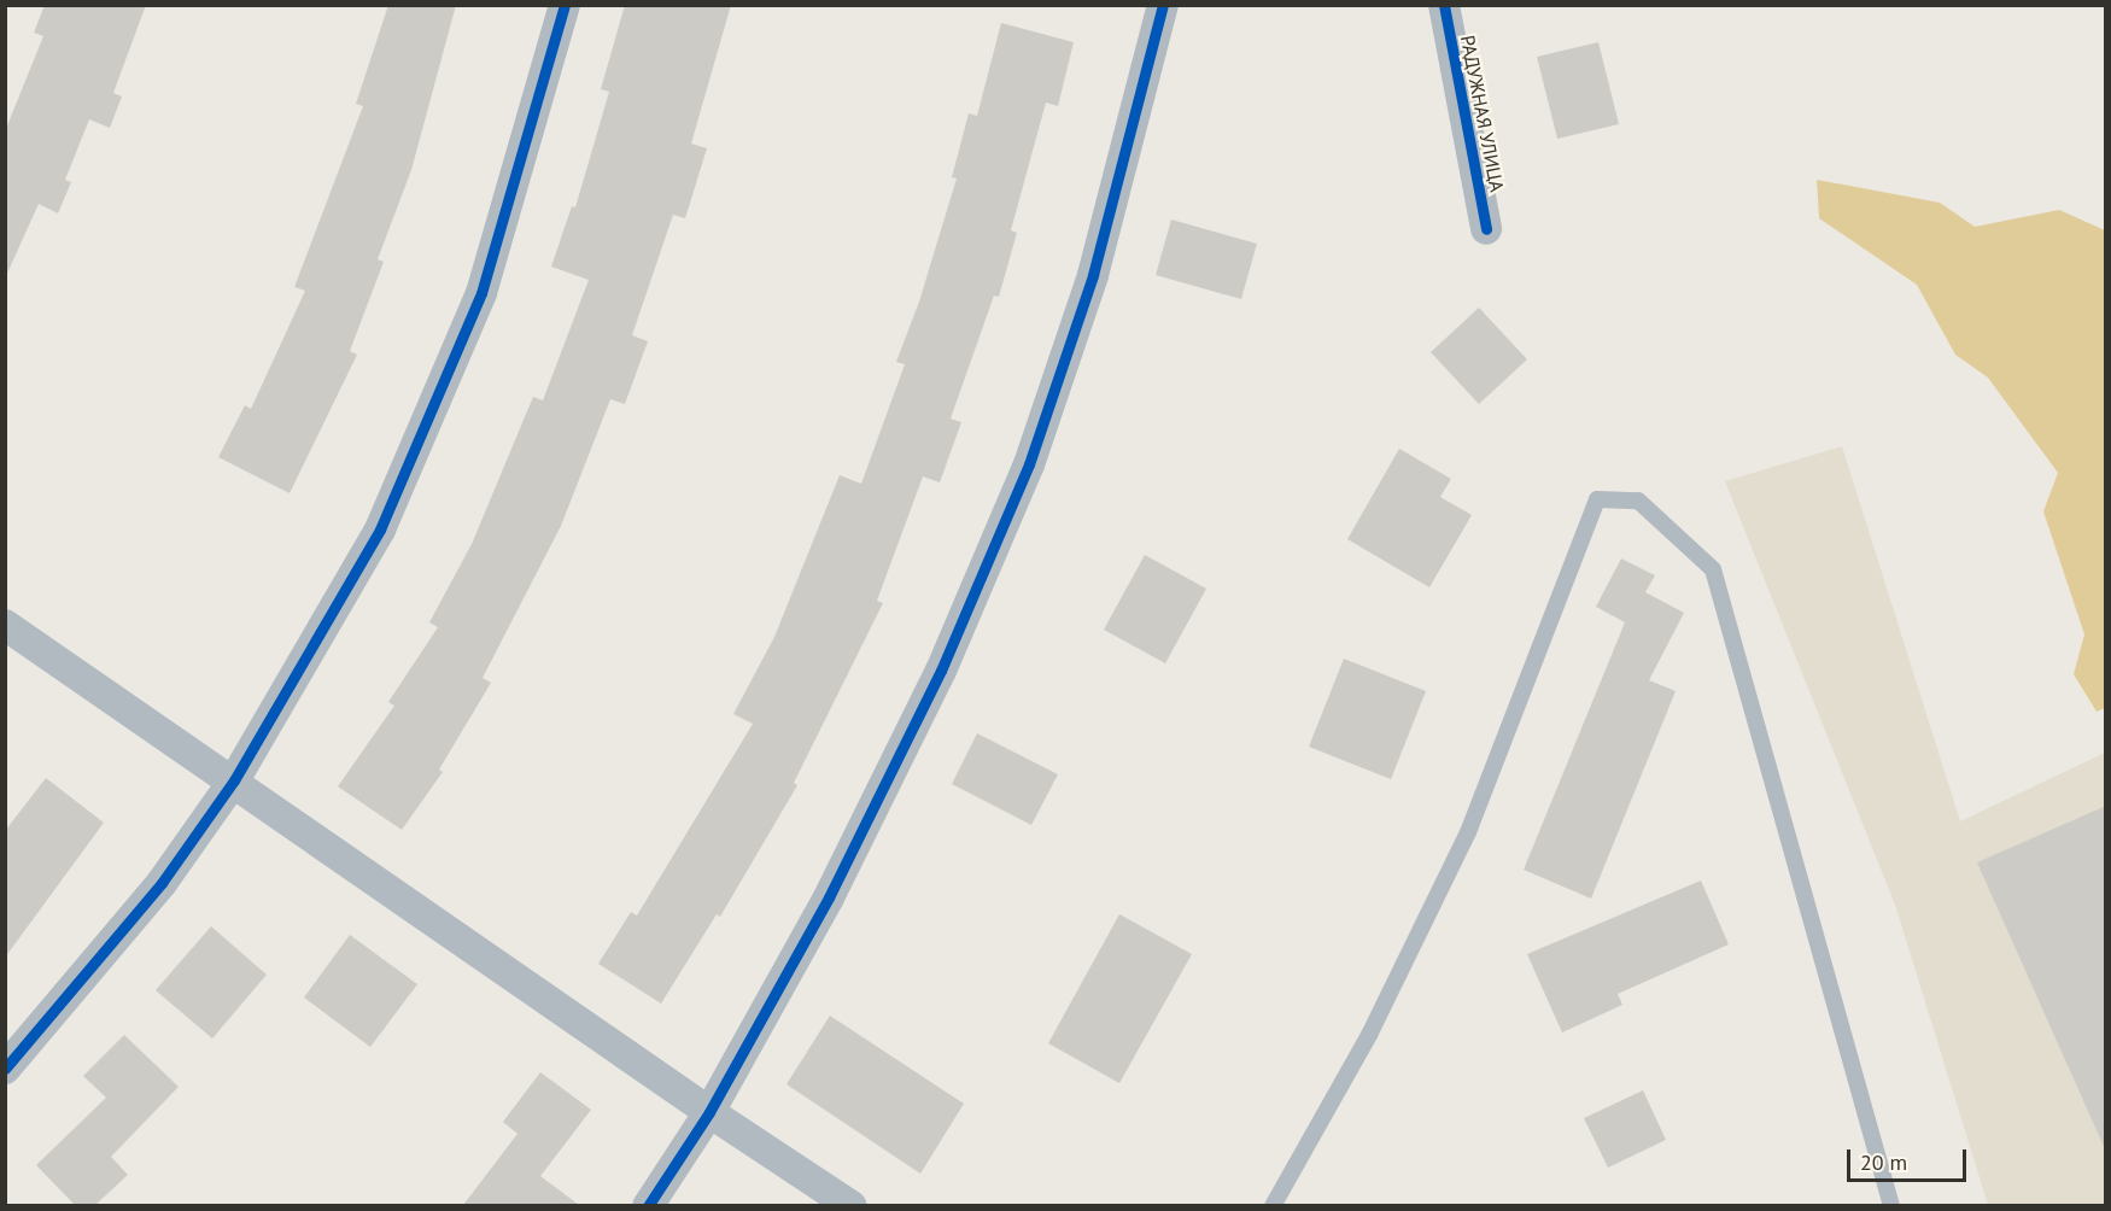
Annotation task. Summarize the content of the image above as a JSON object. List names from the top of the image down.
{
  "streets": {
    "street": ["РАДУЖНАЯ УЛИЦА"]
  },
  "scale_bar": "20 m"
}
